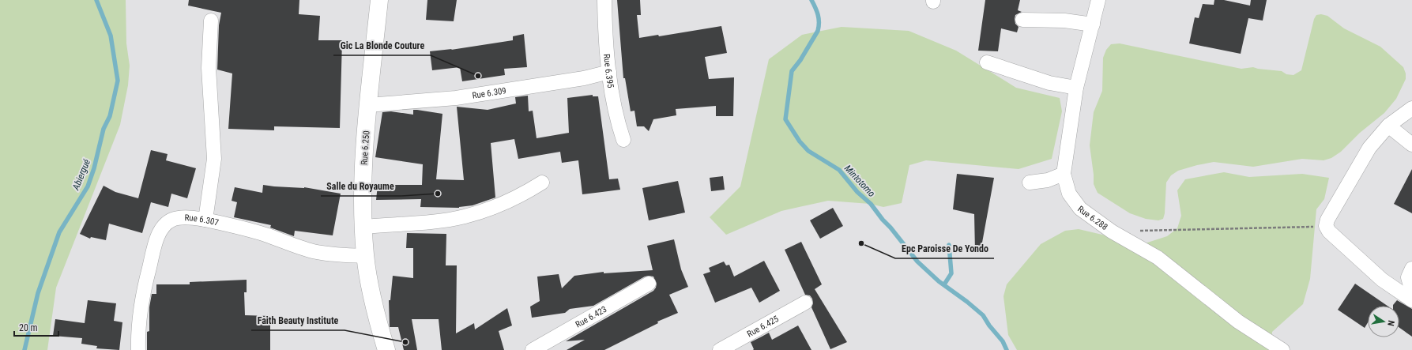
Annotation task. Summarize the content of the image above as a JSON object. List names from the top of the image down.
{
  "streets": {
    "main road": ["Rue 6.250"],
    "street": [
      "Rue 6.395",
      "Rue 6.309",
      "Rue 6.288",
      "Rue 6.307",
      "Rue 6.423",
      "Rue 6.425"
    ]
  },
  "crossings": [
    ["Rue 6.395", "Rue 6.309"],
    ["Rue 6.309", "Rue 6.250"],
    ["Rue 6.250", "Rue 6.307"]
  ],
  "water": ["Abiergué", "Mintotomo"],
  "places": [
    "Gic La Blonde Couture",
    "Salle du Royaume",
    "Epc Paroisse De Yondo",
    "Faith Beauty Institute"
  ],
  "scale_bar": "20 m",
  "north": "right"
}
